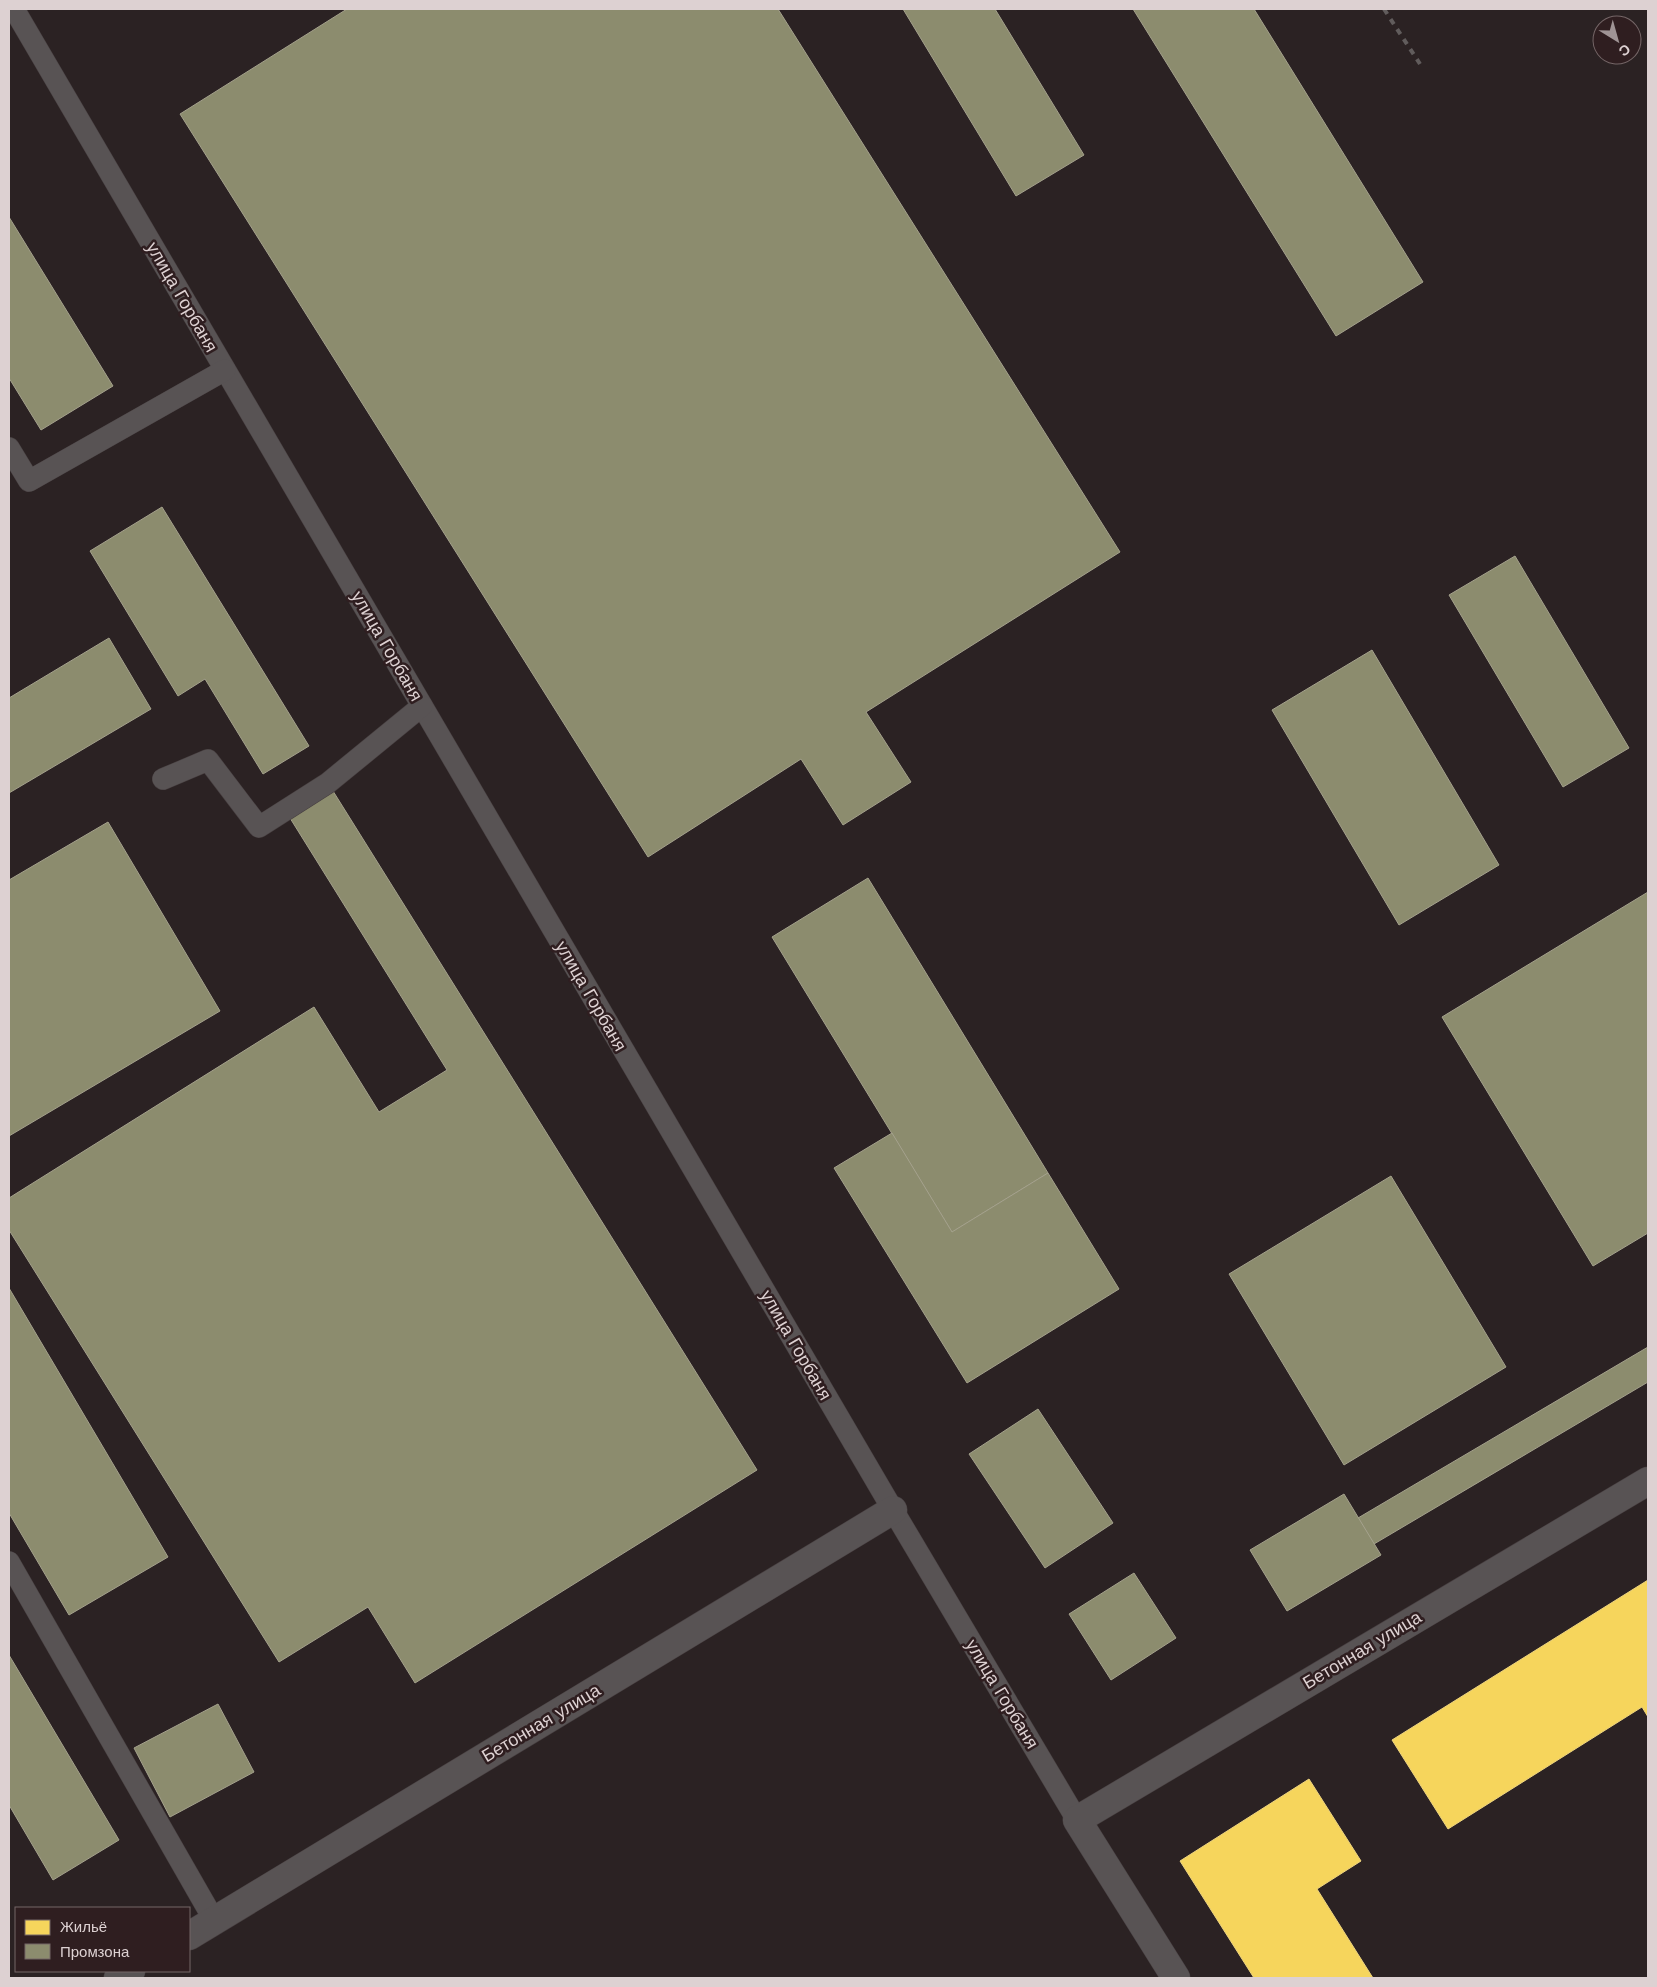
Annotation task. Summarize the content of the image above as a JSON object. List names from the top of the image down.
{
  "streets": {
    "street": ["улица Горбаня", "Бетонная улица"]
  },
  "crossings": [
    ["улица Горбаня", "Бетонная улица"]
  ],
  "legend": ["Жильё", "Промзона"],
  "north": "bottom right"
}
